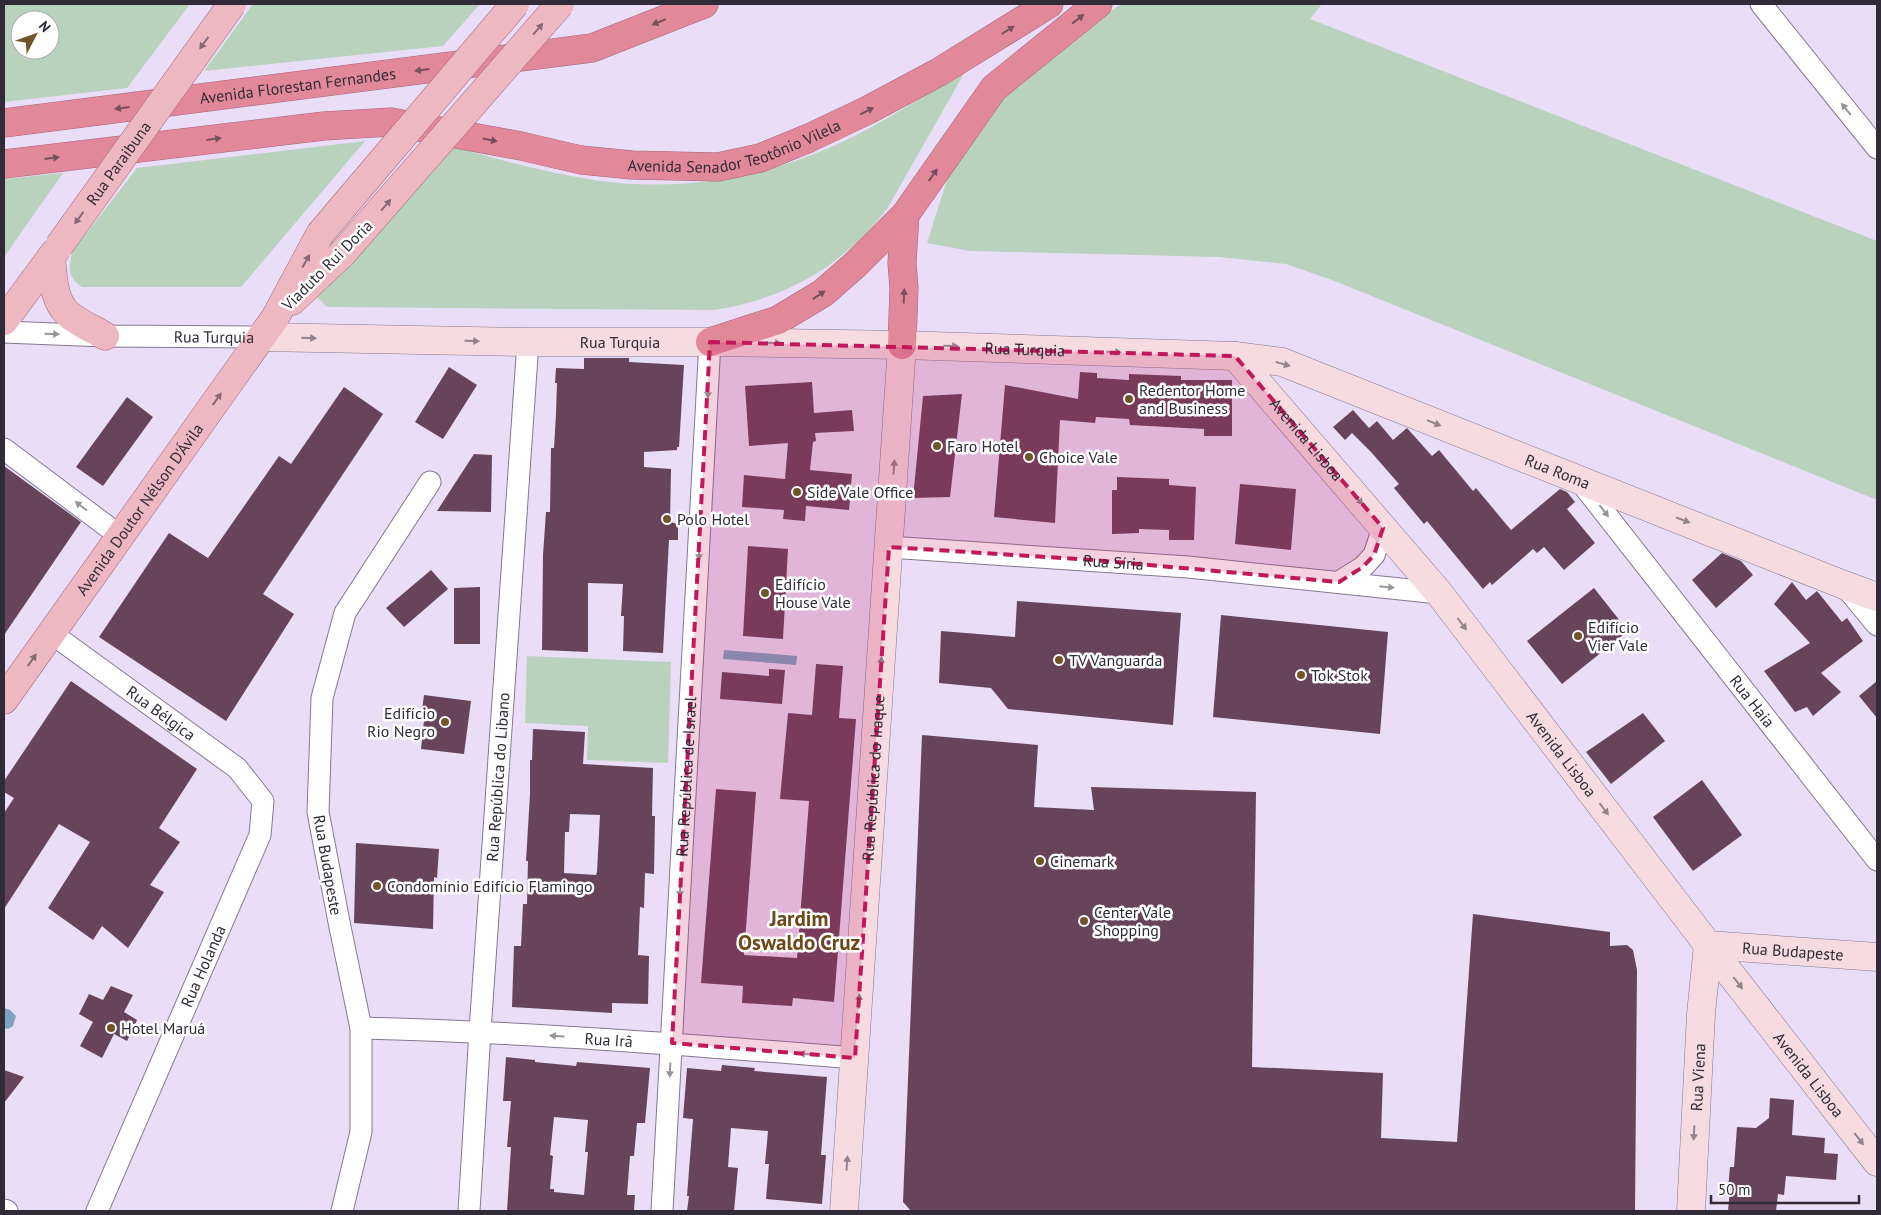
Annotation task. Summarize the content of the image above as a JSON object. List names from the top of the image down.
{
  "streets": {
    "highway": ["Avenida Florestan Fernandes", "Avenida Senador Teotônio Vilela"],
    "main road": [
      "Rua Paraibuna",
      "Viaduto Rui Doria",
      "Rua Turquia",
      "Avenida Lisboa",
      "Rua Roma",
      "Avenida Doutor Nélson D'Ávila",
      "Rua República do Iraque",
      "Rua Budapeste",
      "Rua Viena"
    ],
    "street": [
      "Rua Síria",
      "Rua Haia",
      "Rua Bélgica",
      "Rua República do Libano",
      "Rua República de Israel",
      "Rua Holanda",
      "Rua Irã"
    ]
  },
  "crossings": [
    ["Viaduto Rui Doria", "Rua Turquia"],
    ["Viaduto Rui Doria", "Avenida Doutor Nélson D'Ávila"],
    ["Rua Turquia", "Avenida Lisboa"],
    ["Rua Turquia", "Rua Roma"],
    ["Rua Turquia", "Avenida Doutor Nélson D'Ávila"],
    ["Rua Turquia", "Rua República do Libano"],
    ["Rua Turquia", "Rua República de Israel"],
    ["Rua Turquia", "Rua República do Iraque"],
    ["Avenida Lisboa", "Rua Roma"],
    ["Avenida Lisboa", "Rua Síria"],
    ["Avenida Lisboa", "Rua Budapeste"],
    ["Avenida Lisboa", "Rua Viena"],
    ["Rua Roma", "Rua Haia"],
    ["Avenida Doutor Nélson D'Ávila", "Rua Bélgica"],
    ["Rua Síria", "Rua República do Iraque"],
    ["Rua Bélgica", "Rua Holanda"],
    ["Rua República do Libano", "Rua Irã"],
    ["Rua República de Israel", "Rua Irã"],
    ["Rua República do Iraque", "Rua Irã"],
    ["Rua Budapeste", "Rua Irã"],
    ["Rua Budapeste", "Rua Viena"]
  ],
  "one_way": [
    "Avenida Florestan Fernandes",
    "Avenida Senador Teotônio Vilela",
    "Rua Paraibuna",
    "Viaduto Rui Doria",
    "Rua Turquia",
    "Avenida Lisboa",
    "Rua Roma",
    "Avenida Doutor Nélson D'Ávila",
    "Rua República de Israel",
    "Rua República do Iraque",
    "Rua Irã",
    "Rua Viena"
  ],
  "districts": ["Jardim Oswaldo Cruz"],
  "places": [
    "Redentor Home and Business",
    "Faro Hotel",
    "Choice Vale",
    "Side Vale Office",
    "Polo Hotel",
    "Edifício House Vale",
    "Edifício Vier Vale",
    "TV Vanguarda",
    "Tok Stok",
    "Edifício Rio Negro",
    "Cinemark",
    "Condomínio Edifício Flamingo",
    "Center Vale Shopping",
    "Hotel Maruá"
  ],
  "scale_bar": "50 m",
  "north": "top right"
}
